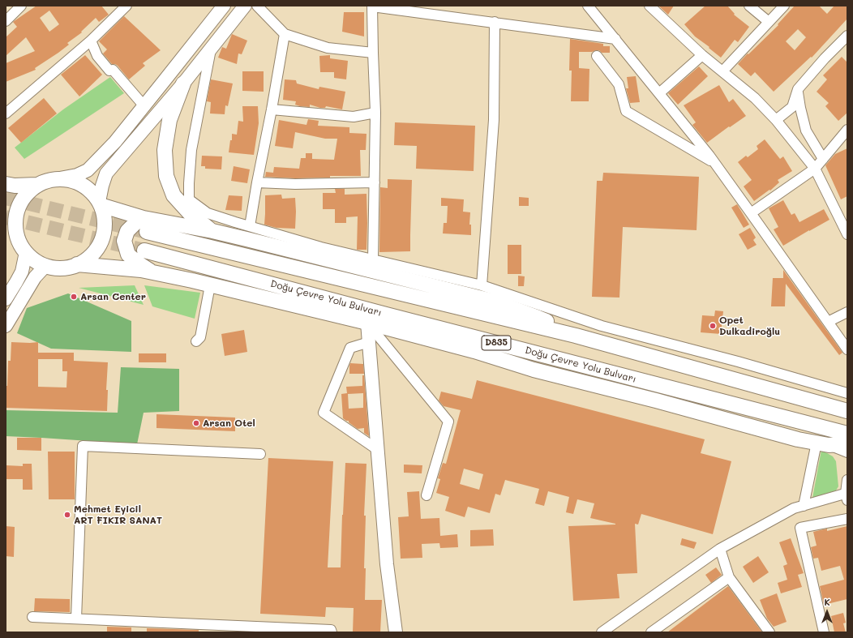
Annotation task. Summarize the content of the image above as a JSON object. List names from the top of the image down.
{
  "streets": {
    "highway": ["Doğu Çevre Yolu Bulvarı", "D835"]
  },
  "places": [
    "Arsan Center",
    "Opet Dulkadiroğlu",
    "Arsan Otel",
    "Mehmet Eyicil ART FIKIR SANAT"
  ],
  "north": "top"
}
